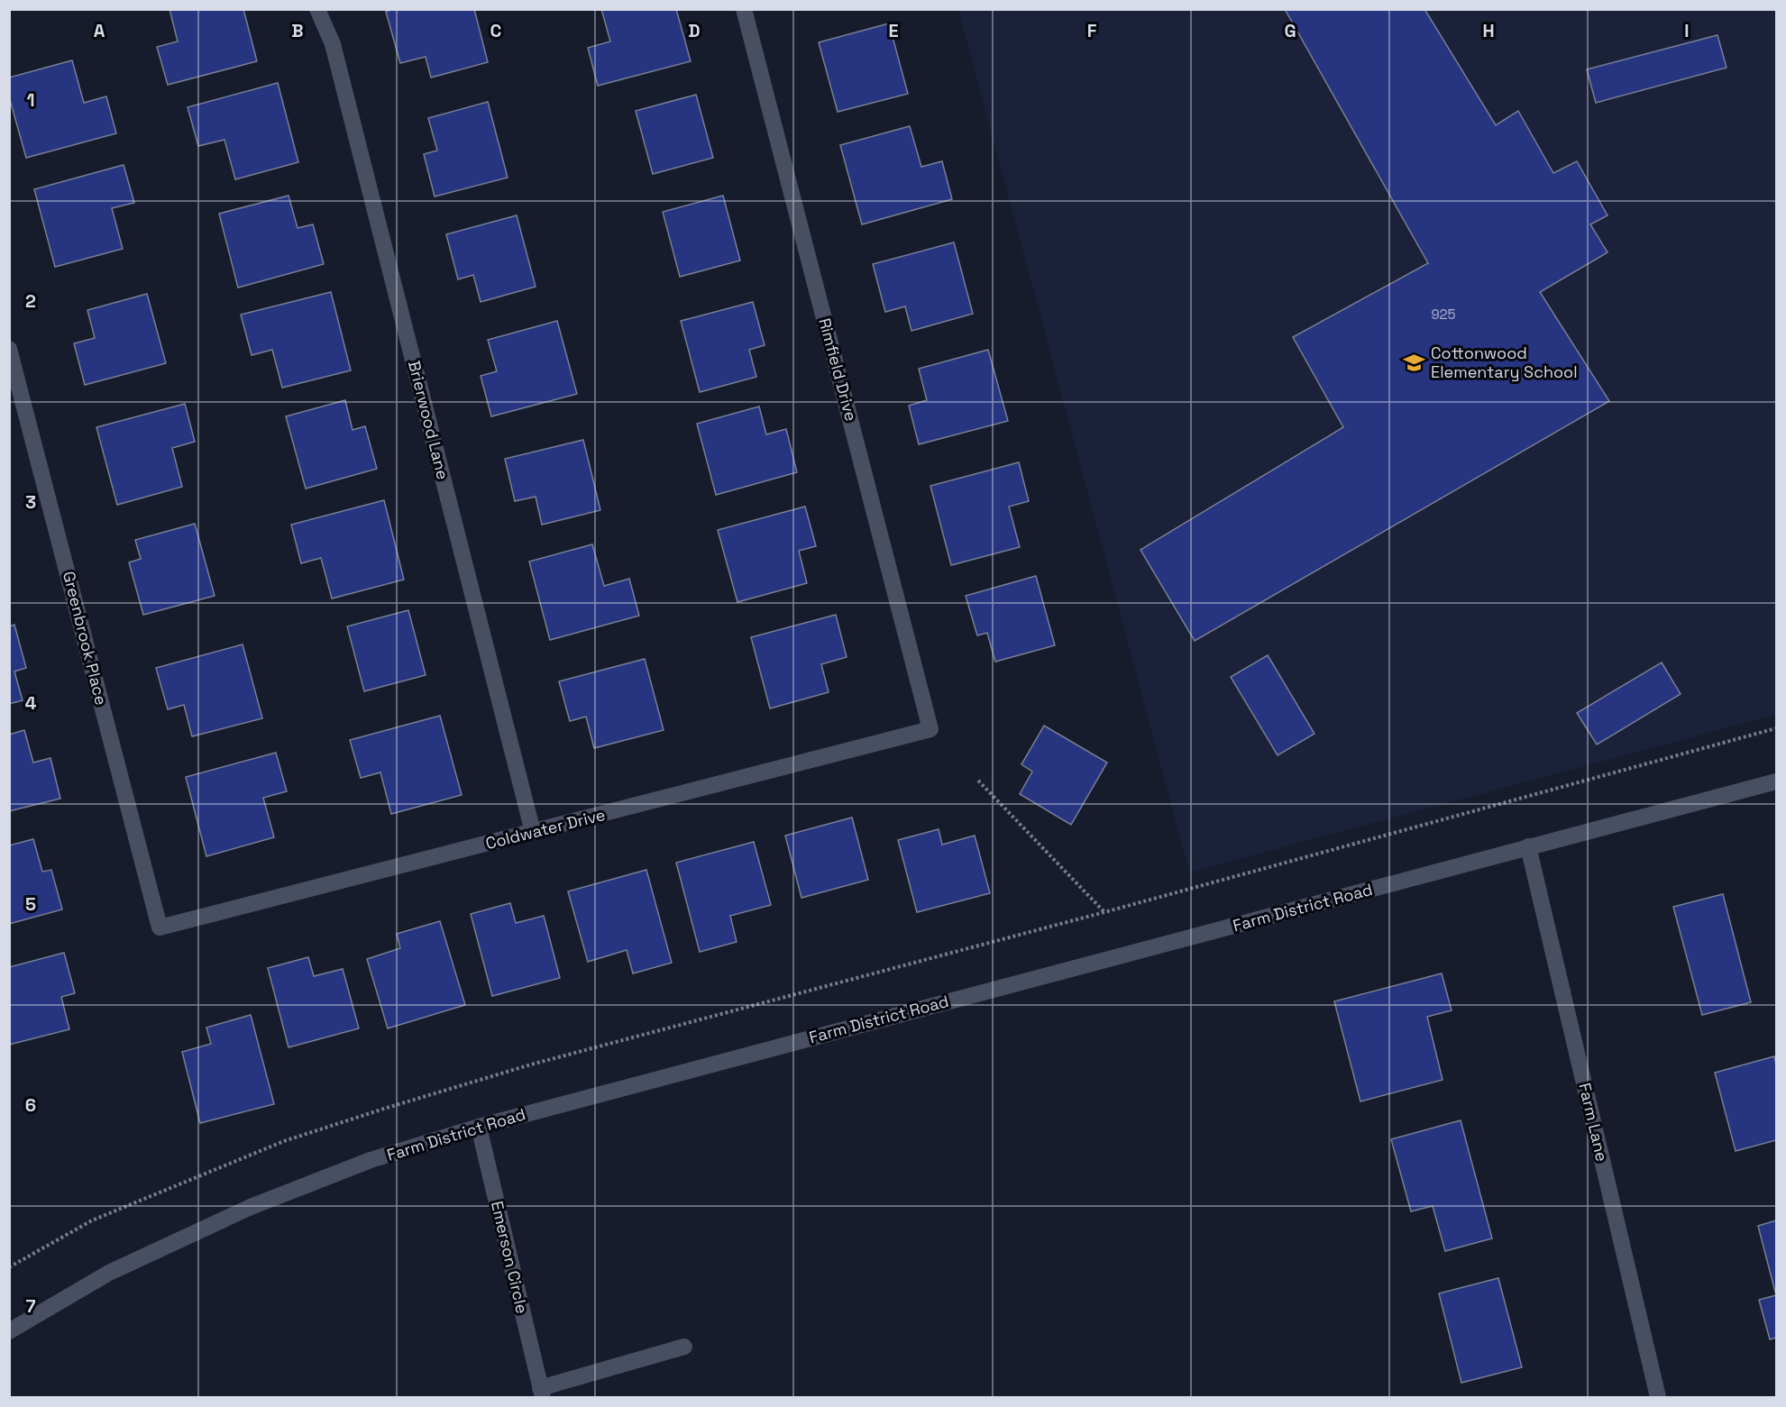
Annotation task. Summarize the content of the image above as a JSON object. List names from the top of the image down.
{
  "streets": {
    "street": [
      "Rimfield Drive",
      "Brierwood Lane",
      "Greenbrook Place",
      "Coldwater Drive",
      "Farm District Road",
      "Farm Lane",
      "Emerson Circle"
    ]
  },
  "crossings": [
    ["Rimfield Drive", "Coldwater Drive"],
    ["Brierwood Lane", "Coldwater Drive"],
    ["Greenbrook Place", "Coldwater Drive"],
    ["Farm District Road", "Farm Lane"],
    ["Farm District Road", "Emerson Circle"]
  ],
  "places": {
    "school or university": ["Cottonwood Elementary School"]
  },
  "house_numbers": ["925"],
  "grid": {
    "columns": [
      "A",
      "B",
      "C",
      "D",
      "E",
      "F",
      "G",
      "H",
      "I"
    ],
    "rows": [
      "1",
      "2",
      "3",
      "4",
      "5",
      "6",
      "7"
    ]
  }
}
